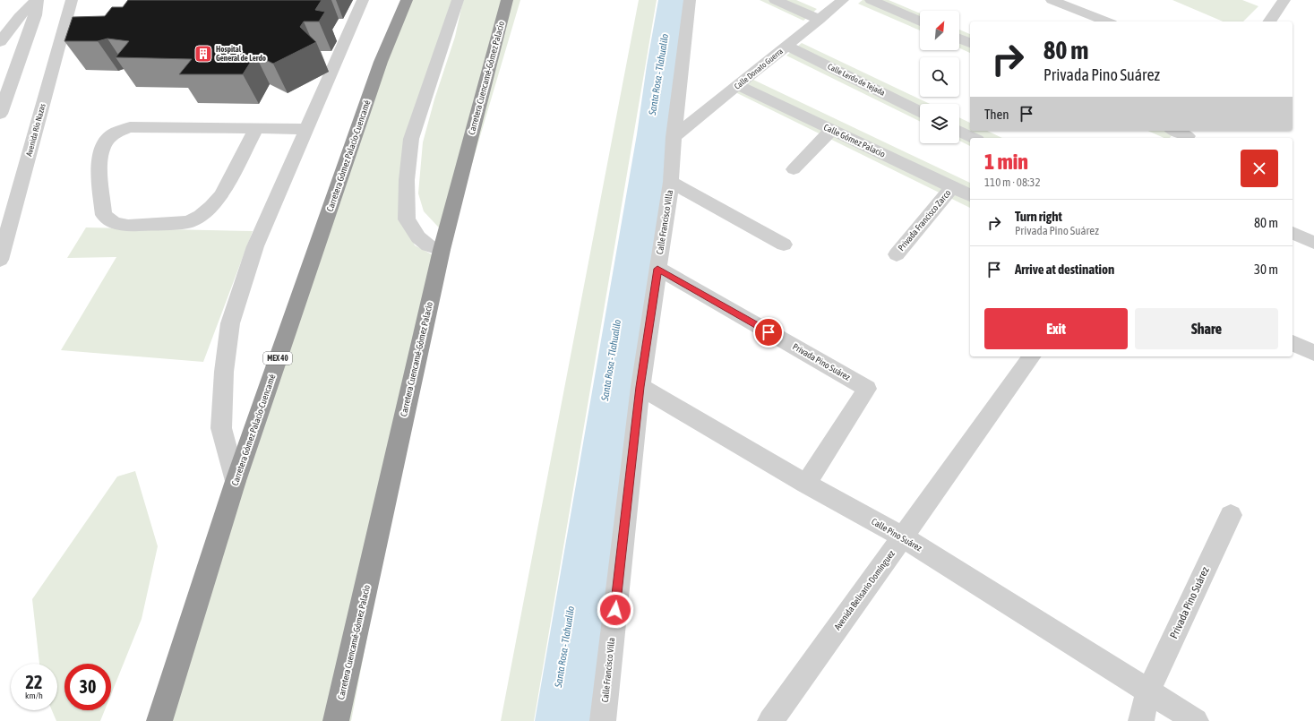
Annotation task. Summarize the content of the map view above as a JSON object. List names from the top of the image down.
{
  "streets": {
    "highway": ["Carretera Cuencamé-Gómez Palacio", "Carretera Gómez Palacio-Cuencamé", "MEX 40"],
    "street": [
      "Calle Donato Guerra",
      "Calle Lerdo de Tejada",
      "Avenida Río Nazas",
      "Calle Gómez Palacio",
      "Privada Francisco Zarco",
      "Calle Francisco Villa",
      "Privada Pino Suárez",
      "Calle Pino Suárez",
      "Avenida Belisario Domínguez"
    ]
  },
  "crossings": [
    ["Calle Donato Guerra", "Calle Lerdo de Tejada"],
    ["Calle Donato Guerra", "Calle Gómez Palacio"],
    ["Calle Donato Guerra", "Calle Francisco Villa"],
    ["Calle Gómez Palacio", "Privada Francisco Zarco"],
    ["Calle Francisco Villa", "Privada Pino Suárez"],
    ["Calle Francisco Villa", "Calle Pino Suárez"],
    ["Privada Pino Suárez", "Calle Pino Suárez"],
    ["Calle Pino Suárez", "Avenida Belisario Domínguez"]
  ],
  "water": ["Santa Rosa - Tlahualilo"],
  "places": {
    "building": ["Hospital General de Lerdo"]
  },
  "north": "top right",
  "page": {
    "turn": ["80 m", "Privada Pino Suárez"],
    "then": "Then",
    "heading": ["1 min", "110 m · 08:32"],
    "list": [
      {
        "name": "Turn right",
        "note": "Privada Pino Suárez",
        "value": "80 m"
      },
      {
        "name": "Arrive at destination",
        "value": "30 m"
      }
    ],
    "buttons": ["Exit", "Share"],
    "speed": "22 km/h",
    "limit": "30"
  }
}
